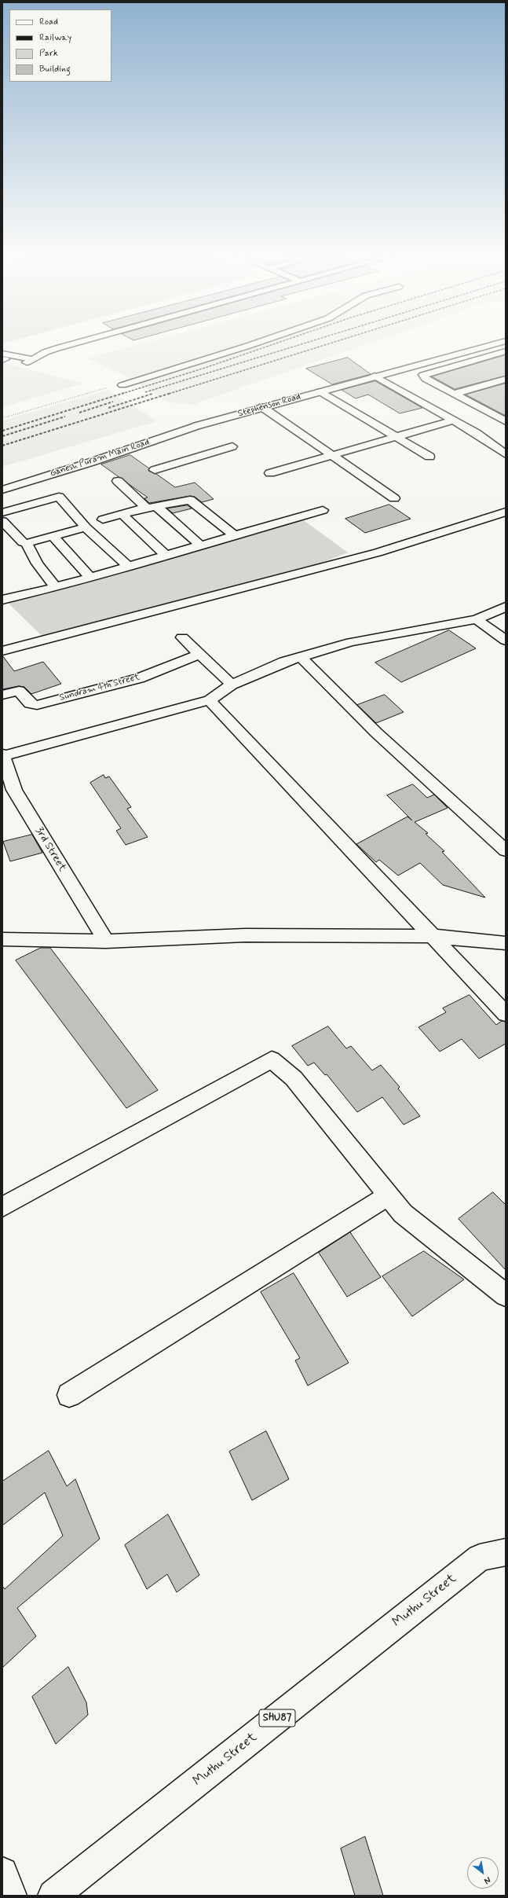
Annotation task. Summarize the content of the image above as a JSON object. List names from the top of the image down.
{
  "streets": {
    "street": [
      "Stephenson Road",
      "Ganesh Puram Main Road",
      "Sundram 4th Street",
      "3rd Street",
      "Muthu Street",
      "SHU87"
    ]
  },
  "crossings": [
    ["Stephenson Road", "Ganesh Puram Main Road"]
  ],
  "legend": [
    "Road",
    "Railway",
    "Park",
    "Building"
  ],
  "north": "bottom right"
}
